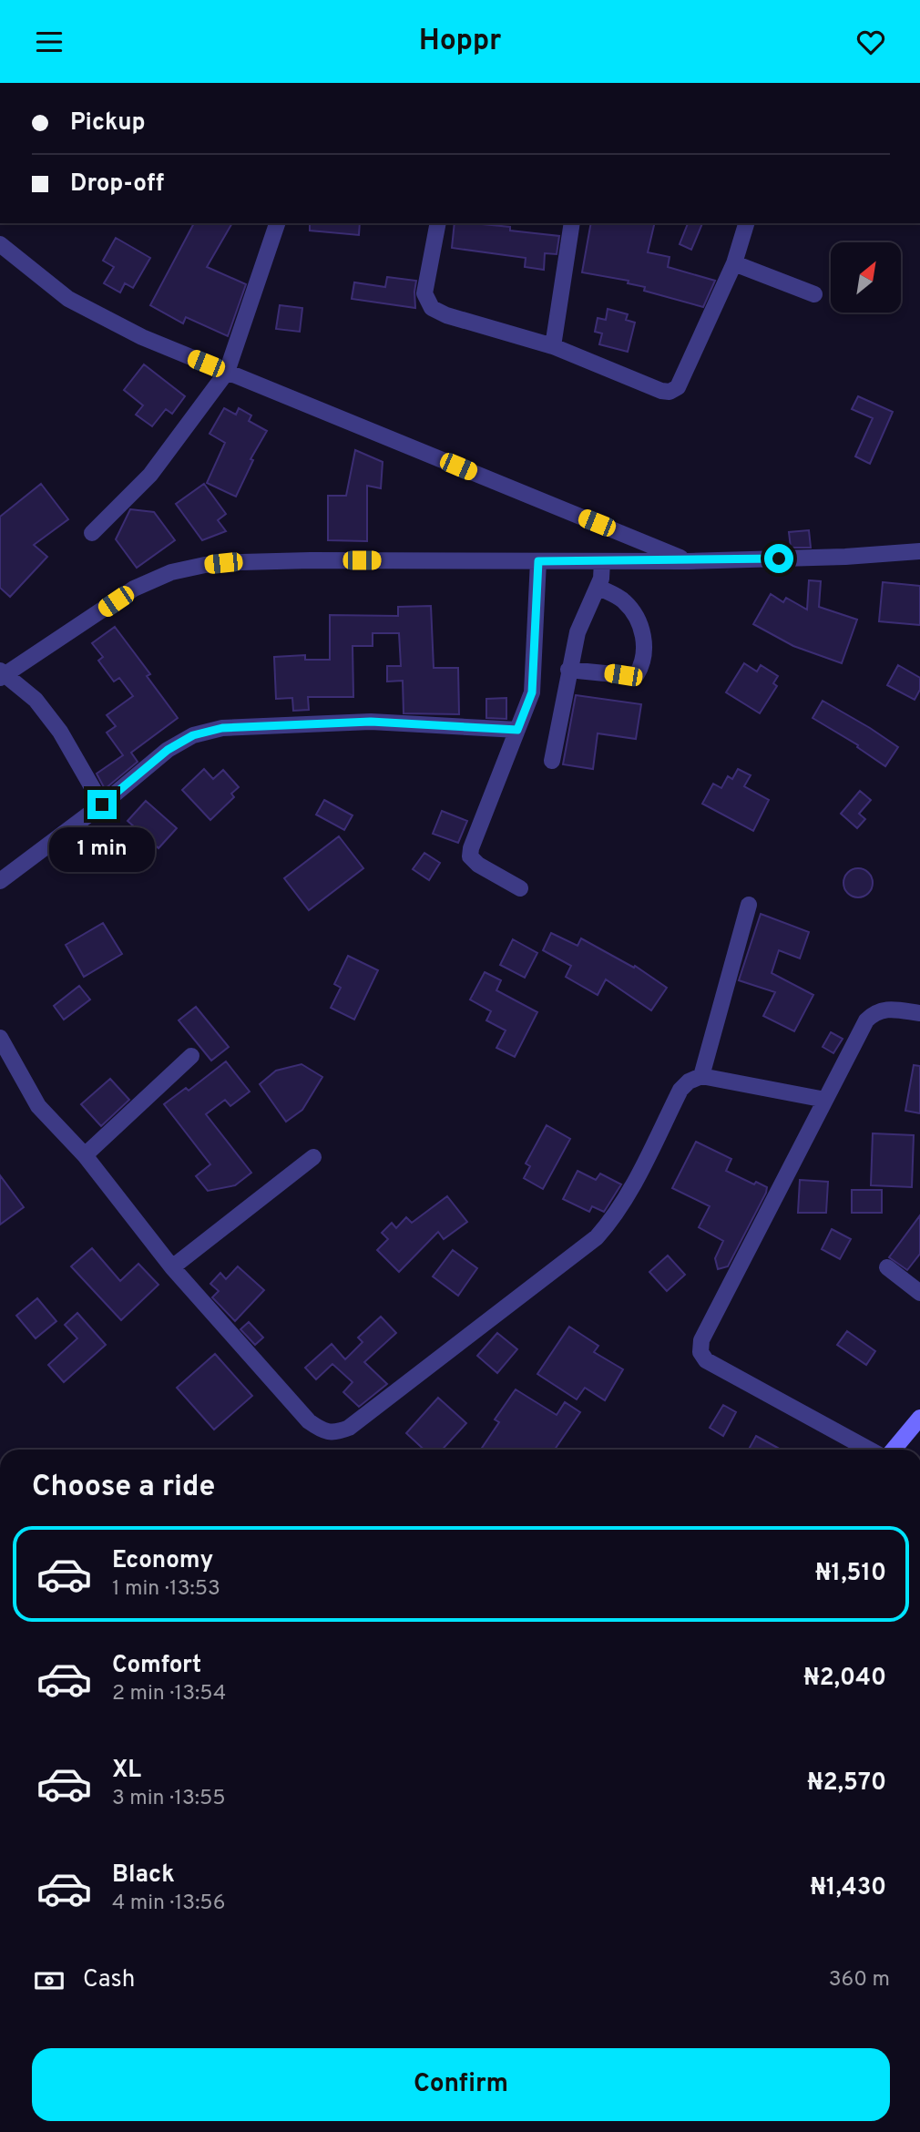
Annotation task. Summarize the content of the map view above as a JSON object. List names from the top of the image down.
{
  "north": "top right",
  "page": {
    "header": "Hoppr",
    "banner": ["Pickup", "Drop-off"],
    "bubble": "1 min",
    "heading": "Choose a ride",
    "list": [
      {
        "name": "Economy",
        "note": "1 min · 13:53",
        "value": "₦1,510"
      },
      {
        "name": "Comfort",
        "note": "2 min · 13:54",
        "value": "₦2,040"
      },
      {
        "name": "XL",
        "note": "3 min · 13:55",
        "value": "₦2,570"
      },
      {
        "name": "Black",
        "note": "4 min · 13:56",
        "value": "₦1,430"
      }
    ],
    "pay": ["Cash", "360 m"],
    "buttons": "Confirm"
  }
}
